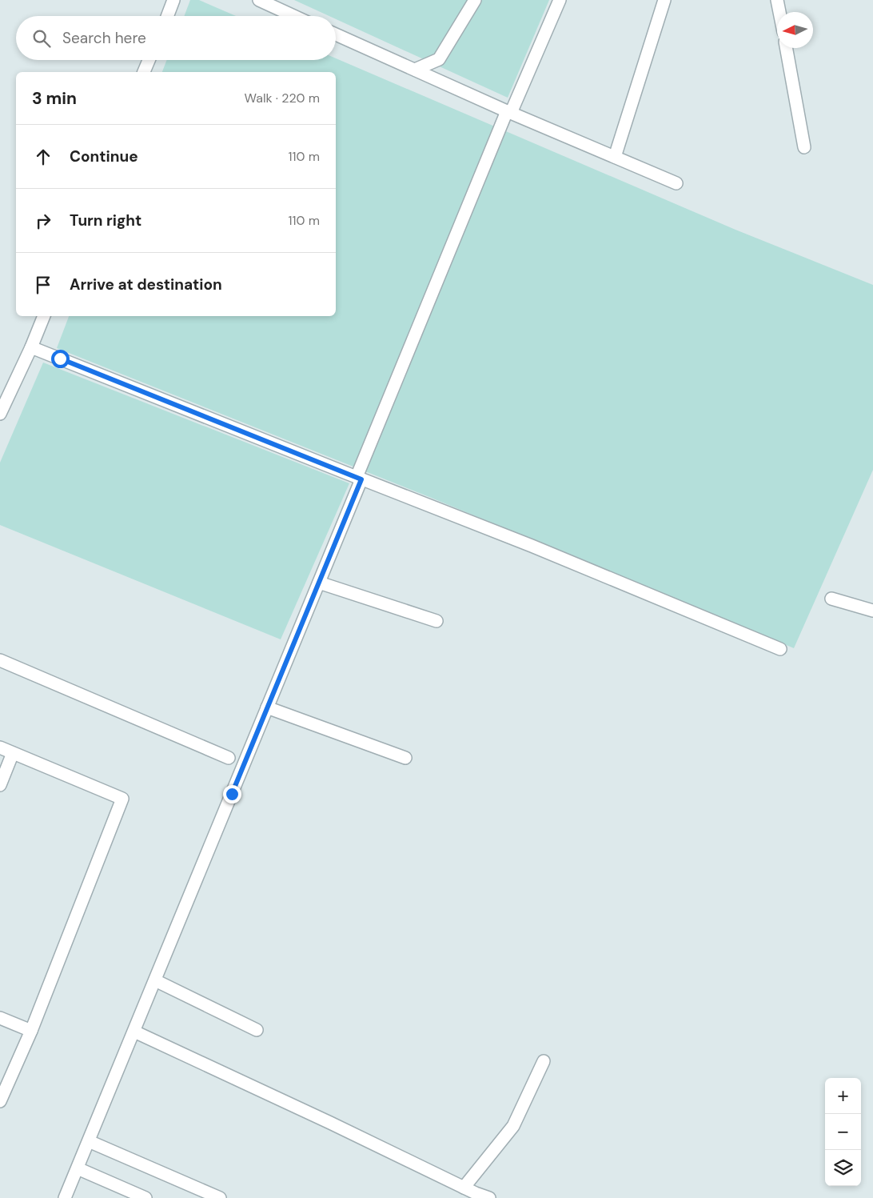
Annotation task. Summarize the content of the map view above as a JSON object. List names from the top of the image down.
{
  "north": "left",
  "page": {
    "search": "Search here",
    "heading": ["3 min", "Walk · 220 m"],
    "list": [
      ["Continue", "110 m"],
      ["Turn right", "110 m"],
      "Arrive at destination"
    ],
    "map_buttons": ["+", "−"]
  }
}
